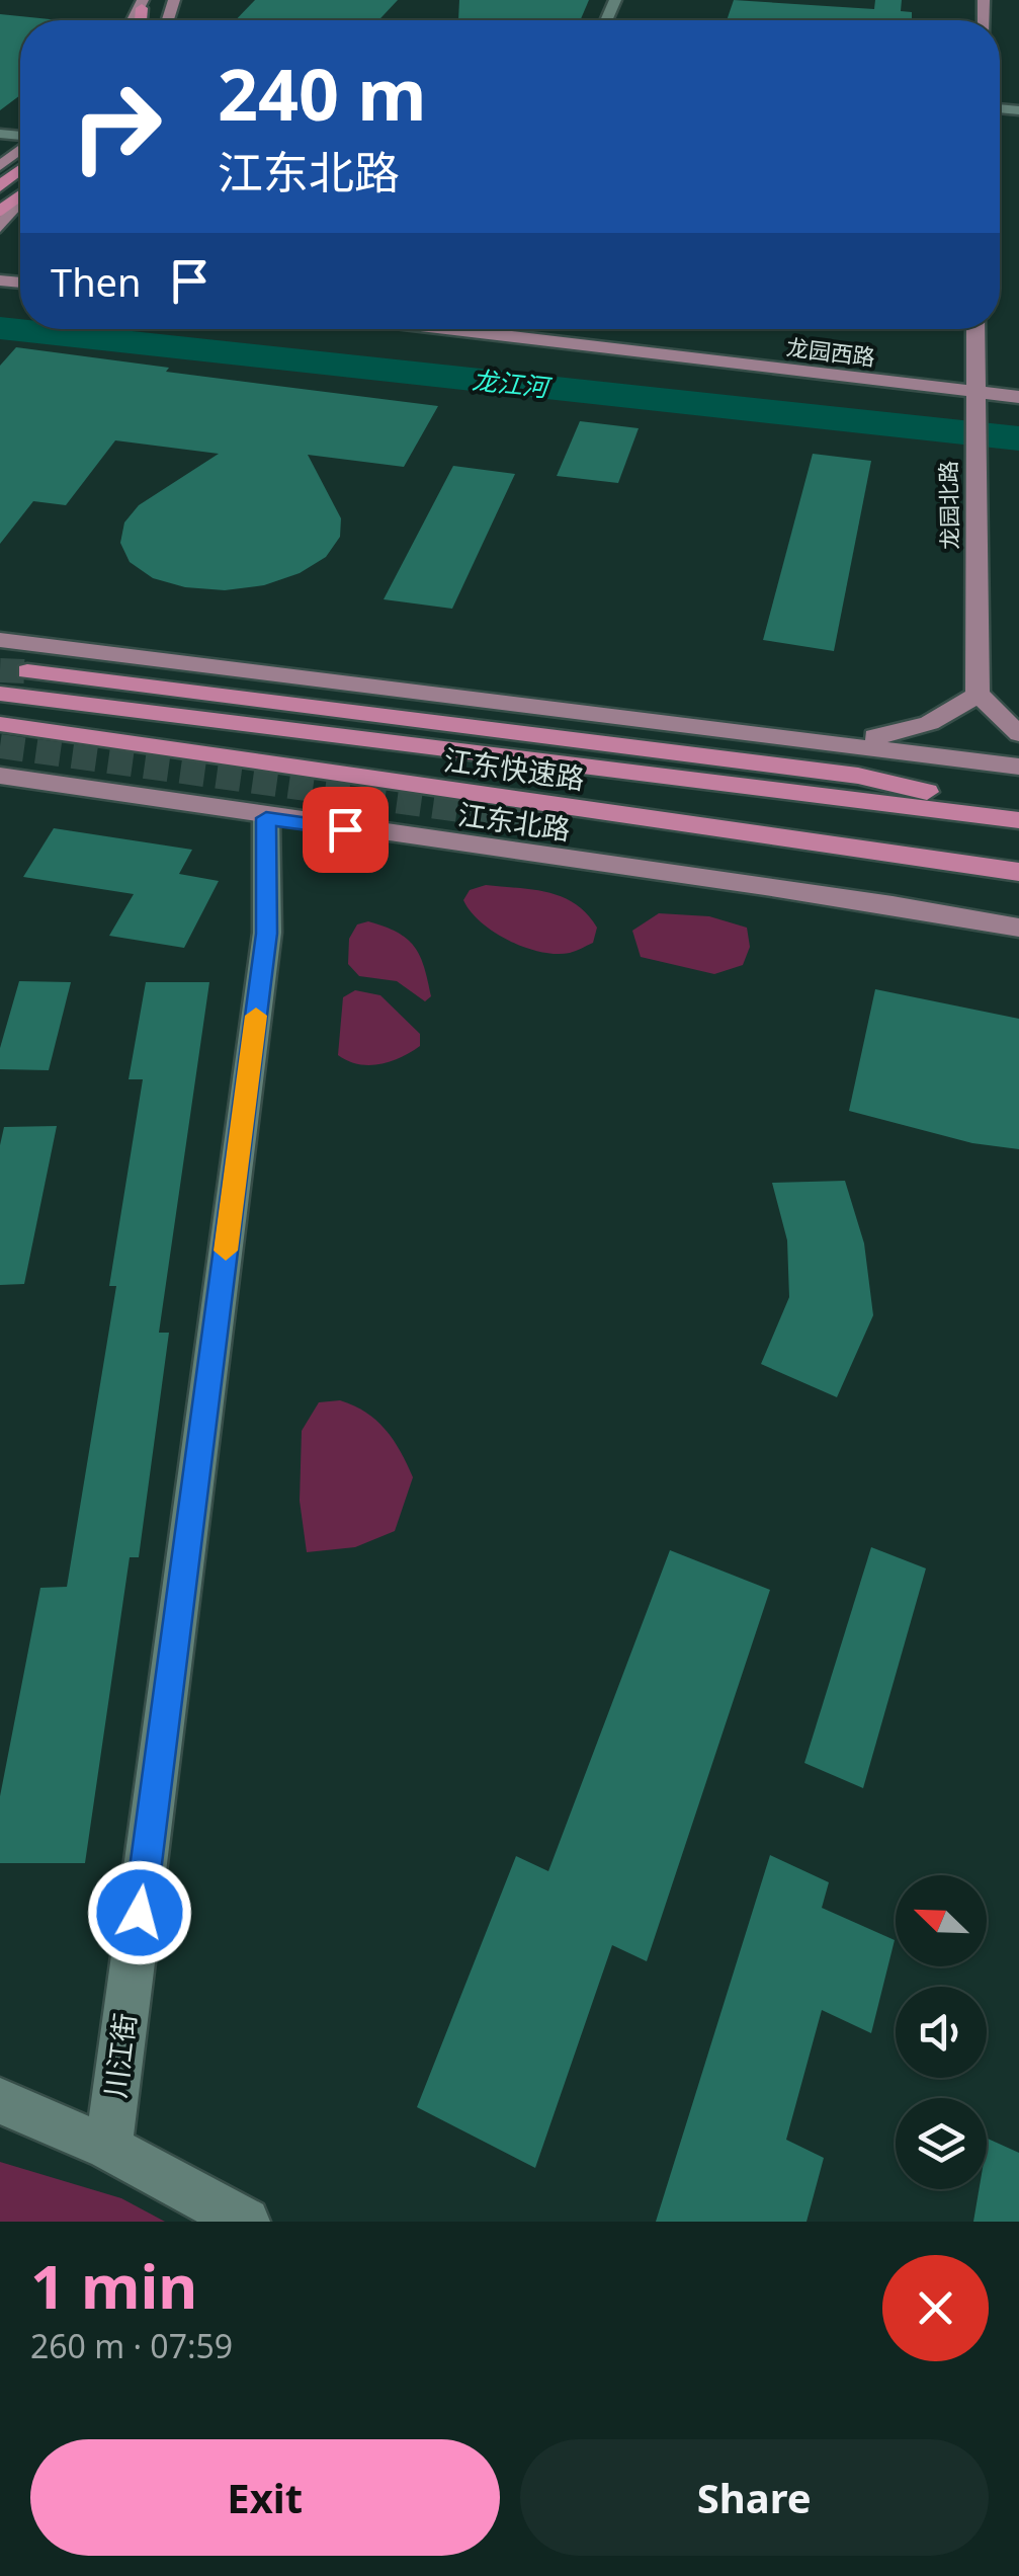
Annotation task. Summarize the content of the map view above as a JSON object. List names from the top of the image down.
{
  "streets": {
    "highway": ["江东快速路"],
    "main road": ["龙园西路", "龙园北路", "江东北路"],
    "street": ["川江街"]
  },
  "crossings": [
    ["龙园西路", "龙园北路"],
    ["江东北路", "川江街"]
  ],
  "water": ["龙江河"],
  "north": "top left",
  "page": {
    "turn": ["240 m", "江东北路"],
    "then": "Then",
    "heading": ["1 min", "260 m · 07:59"],
    "buttons": ["Exit", "Share"]
  }
}
